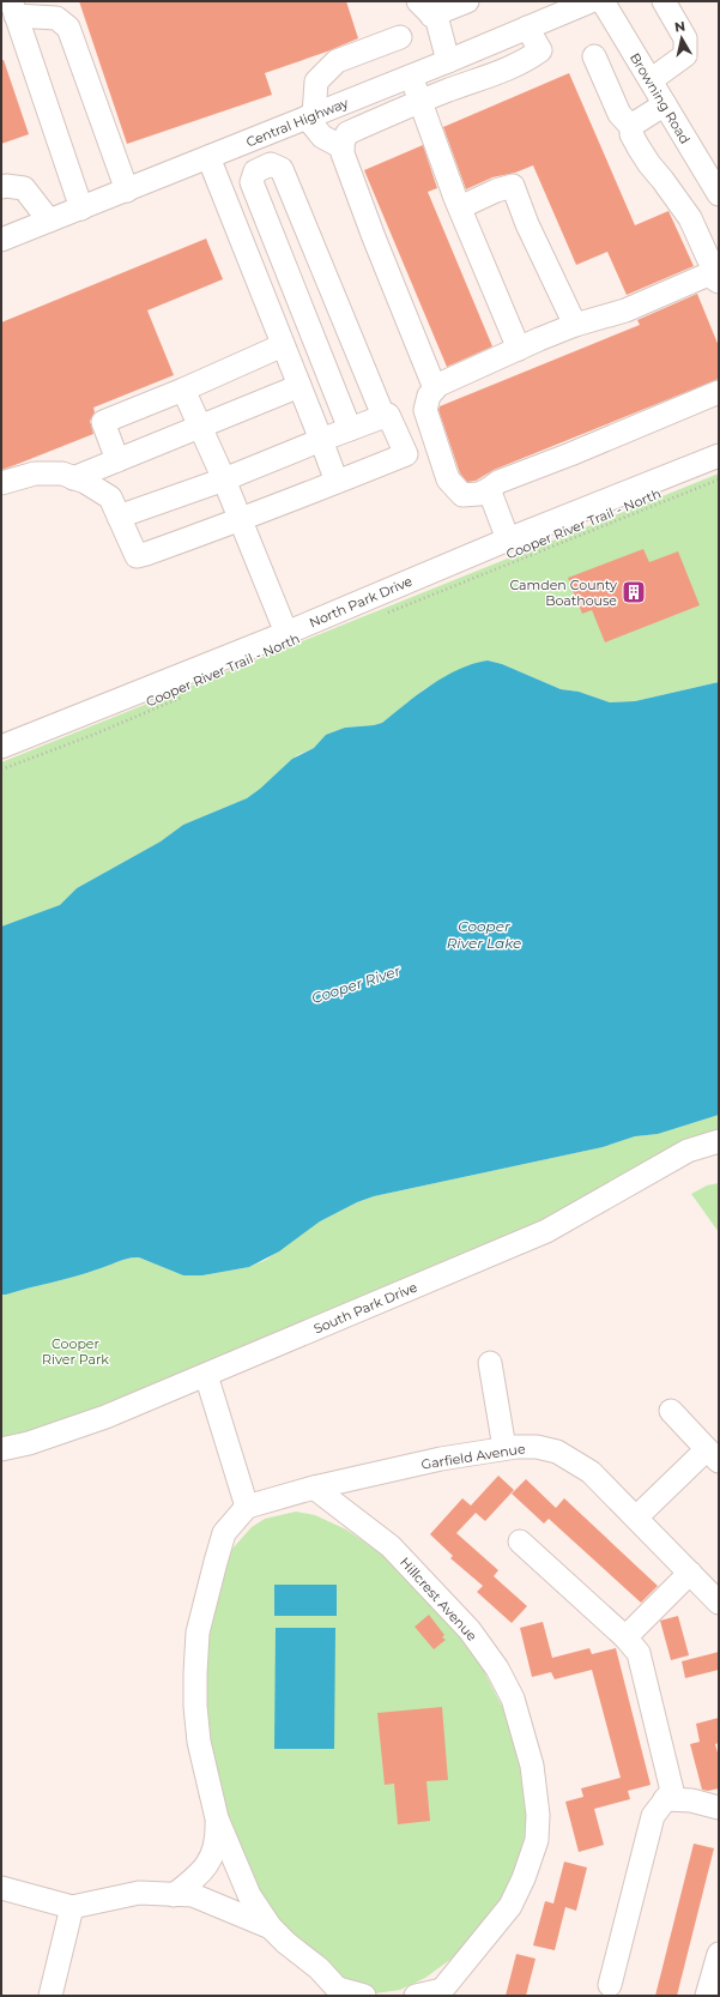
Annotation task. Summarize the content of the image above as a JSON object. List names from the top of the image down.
{
  "streets": {
    "street": [
      "Browning Road",
      "Central Highway",
      "North Park Drive",
      "South Park Drive",
      "Garfield Avenue",
      "Hillcrest Avenue"
    ],
    "path": ["Cooper River Trail - North"]
  },
  "crossings": [
    ["Garfield Avenue", "Hillcrest Avenue"]
  ],
  "water": ["Cooper River Lake", "Cooper River"],
  "parks": ["Cooper River Park"],
  "places": {
    "building": ["Camden County Boathouse"]
  },
  "north": "top"
}
